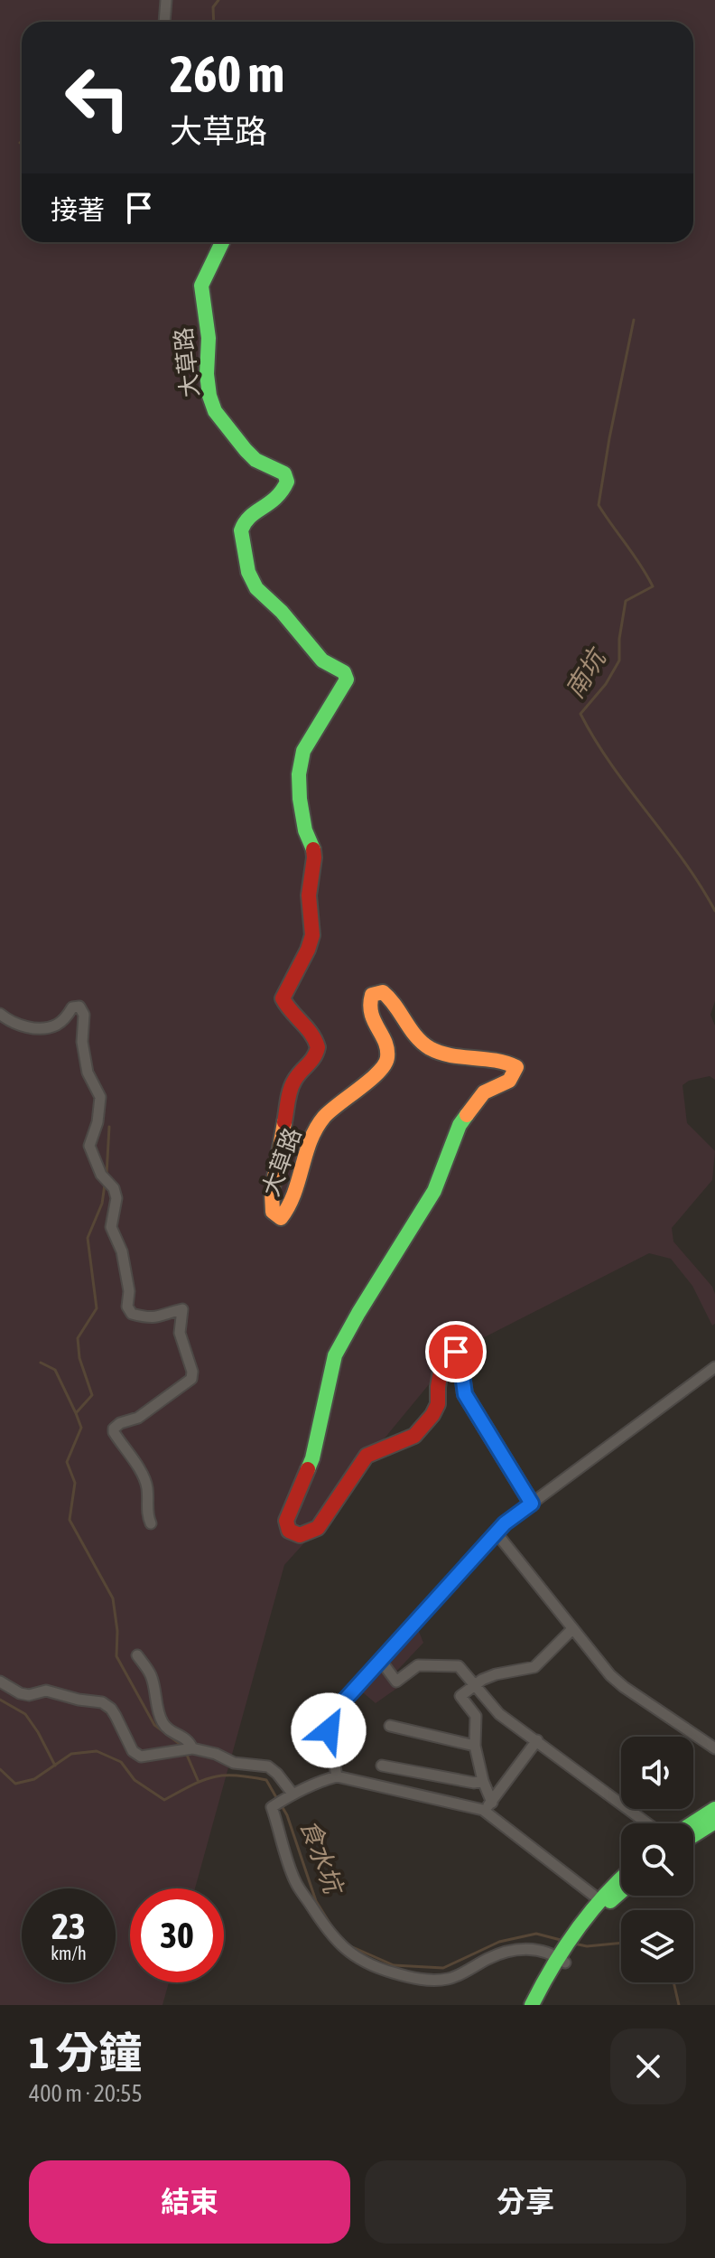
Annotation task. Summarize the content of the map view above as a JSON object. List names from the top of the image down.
{
  "streets": {
    "street": ["大草路"]
  },
  "water": ["南坑", "食水坑"],
  "page": {
    "turn": ["260 m", "大草路"],
    "then": "接著",
    "speed": "23 km/h",
    "limit": "30",
    "heading": ["1 分鐘", "400 m · 20:55"],
    "buttons": ["結束", "分享"]
  }
}
